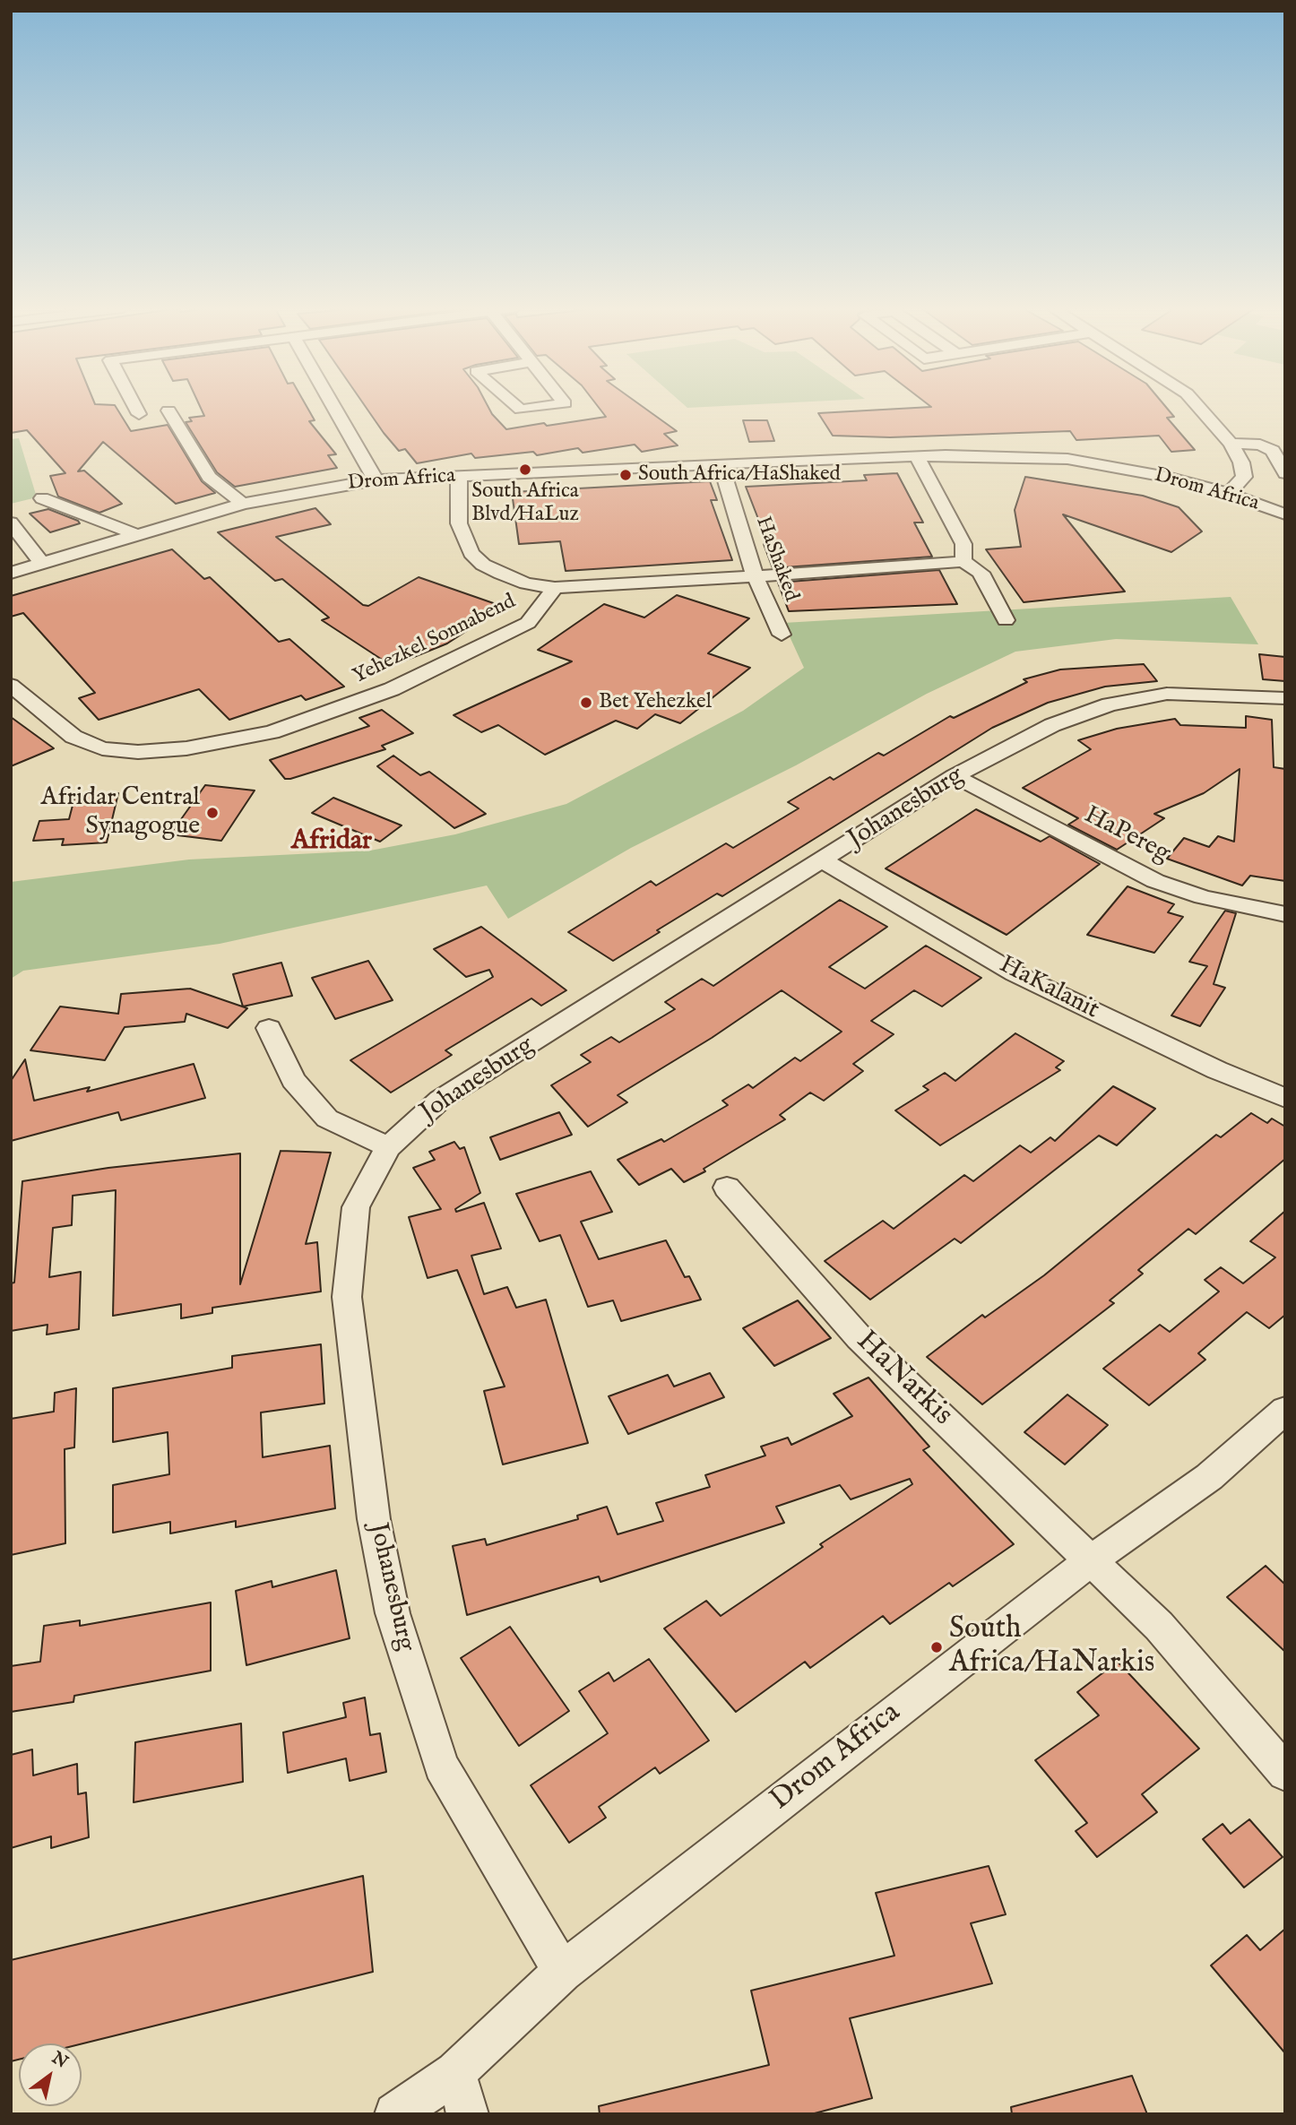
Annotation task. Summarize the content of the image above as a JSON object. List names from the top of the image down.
{
  "streets": {
    "street": [
      "Drom Africa",
      "HaShaked",
      "Yehezkel Sonnabend",
      "Johanesburg",
      "HaPereg",
      "HaKalanit",
      "HaNarkis"
    ]
  },
  "crossings": [
    ["Drom Africa", "HaShaked"],
    ["Drom Africa", "Johanesburg"],
    ["Drom Africa", "HaNarkis"],
    ["Johanesburg", "HaPereg"],
    ["Johanesburg", "HaKalanit"]
  ],
  "districts": ["Afridar"],
  "places": [
    "South Africa Blvd/HaLuz",
    "South Africa/HaShaked",
    "Bet Yehezkel",
    "Afridar Central Synagogue",
    "South Africa/HaNarkis"
  ],
  "north": "top right"
}
